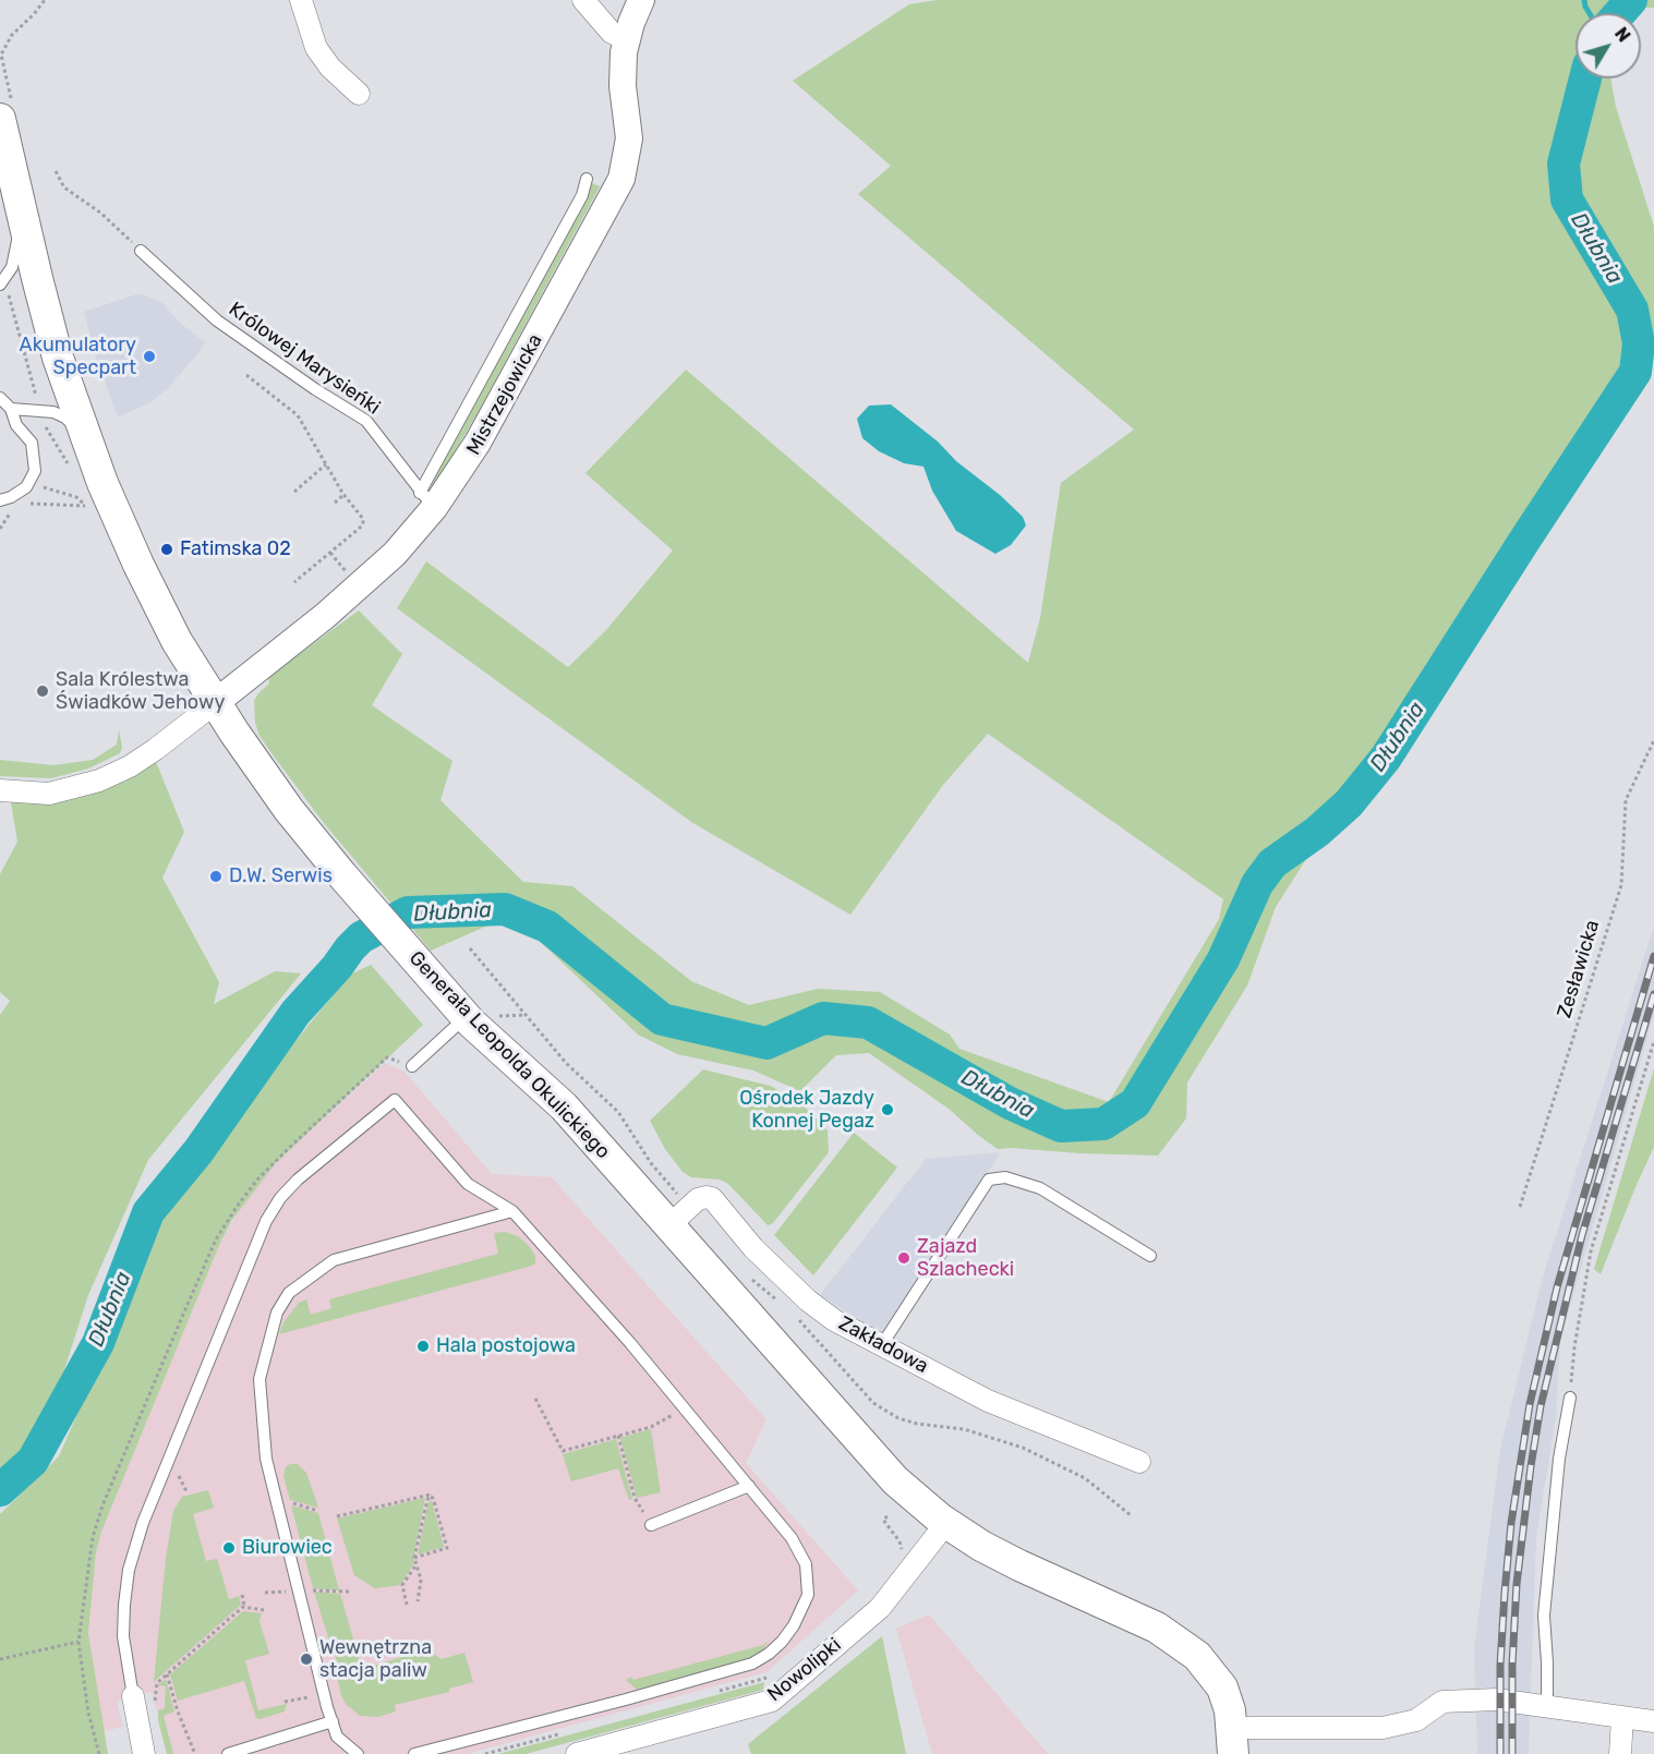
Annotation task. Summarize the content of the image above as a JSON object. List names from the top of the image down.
{
  "streets": {
    "main road": ["Generała Leopolda Okulickiego"],
    "street": ["Mistrzejowicka", "Zakładowa", "Nowolipki"],
    "lane": ["Królowej Marysieńki"],
    "path": ["Zesławicka"]
  },
  "crossings": [
    ["Królowej Marysieńki", "Mistrzejowicka"],
    ["Mistrzejowicka", "Generała Leopolda Okulickiego"],
    ["Generała Leopolda Okulickiego", "Zakładowa"],
    ["Generała Leopolda Okulickiego", "Nowolipki"]
  ],
  "water": ["Dłubnia"],
  "places": [
    "Akumulatory Specpart",
    "Fatimska 02",
    "Sala Królestwa Świadków Jehowy",
    "D.W. Serwis",
    "Ośrodek Jazdy Konnej Pegaz",
    "Zajazd Szlachecki",
    "Hala postojowa",
    "Biurowiec",
    "Wewnętrzna stacja paliw"
  ],
  "north": "top right"
}
